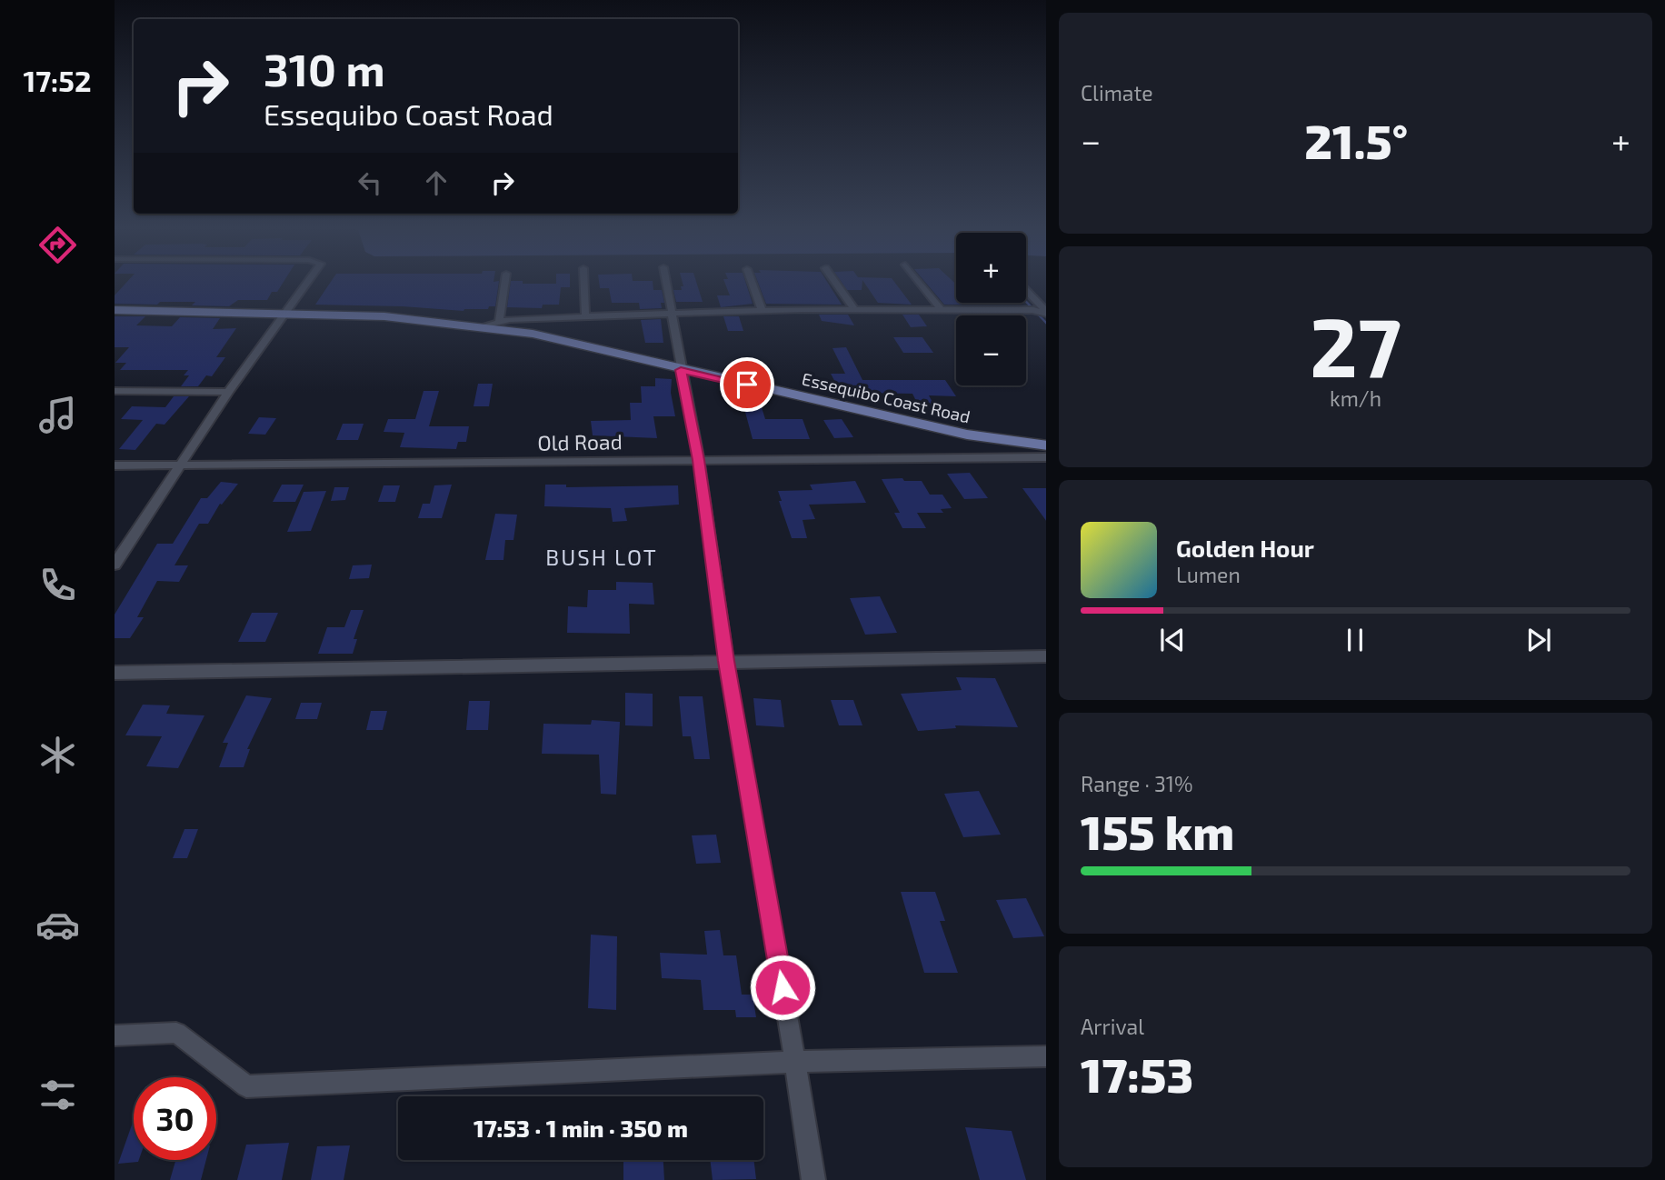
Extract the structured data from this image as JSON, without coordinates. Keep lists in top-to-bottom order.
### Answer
{
  "streets": {
    "main road": ["Essequibo Coast Road"],
    "street": ["Old Road"]
  },
  "districts": ["BUSH LOT"],
  "page": {
    "tabs": "17:52",
    "tile": [
      "Climate",
      ["27", "km/h"],
      ["Range · 31%", "155 km"],
      ["Arrival", "17:53"]
    ],
    "turn": ["310 m", "Essequibo Coast Road"],
    "heat": ["−", "21.5°", "+"],
    "map_buttons": ["+", "−"],
    "song": ["Golden Hour", "Lumen"],
    "limit": "30",
    "trip": "17:53 · 1 min · 350 m"
  }
}
